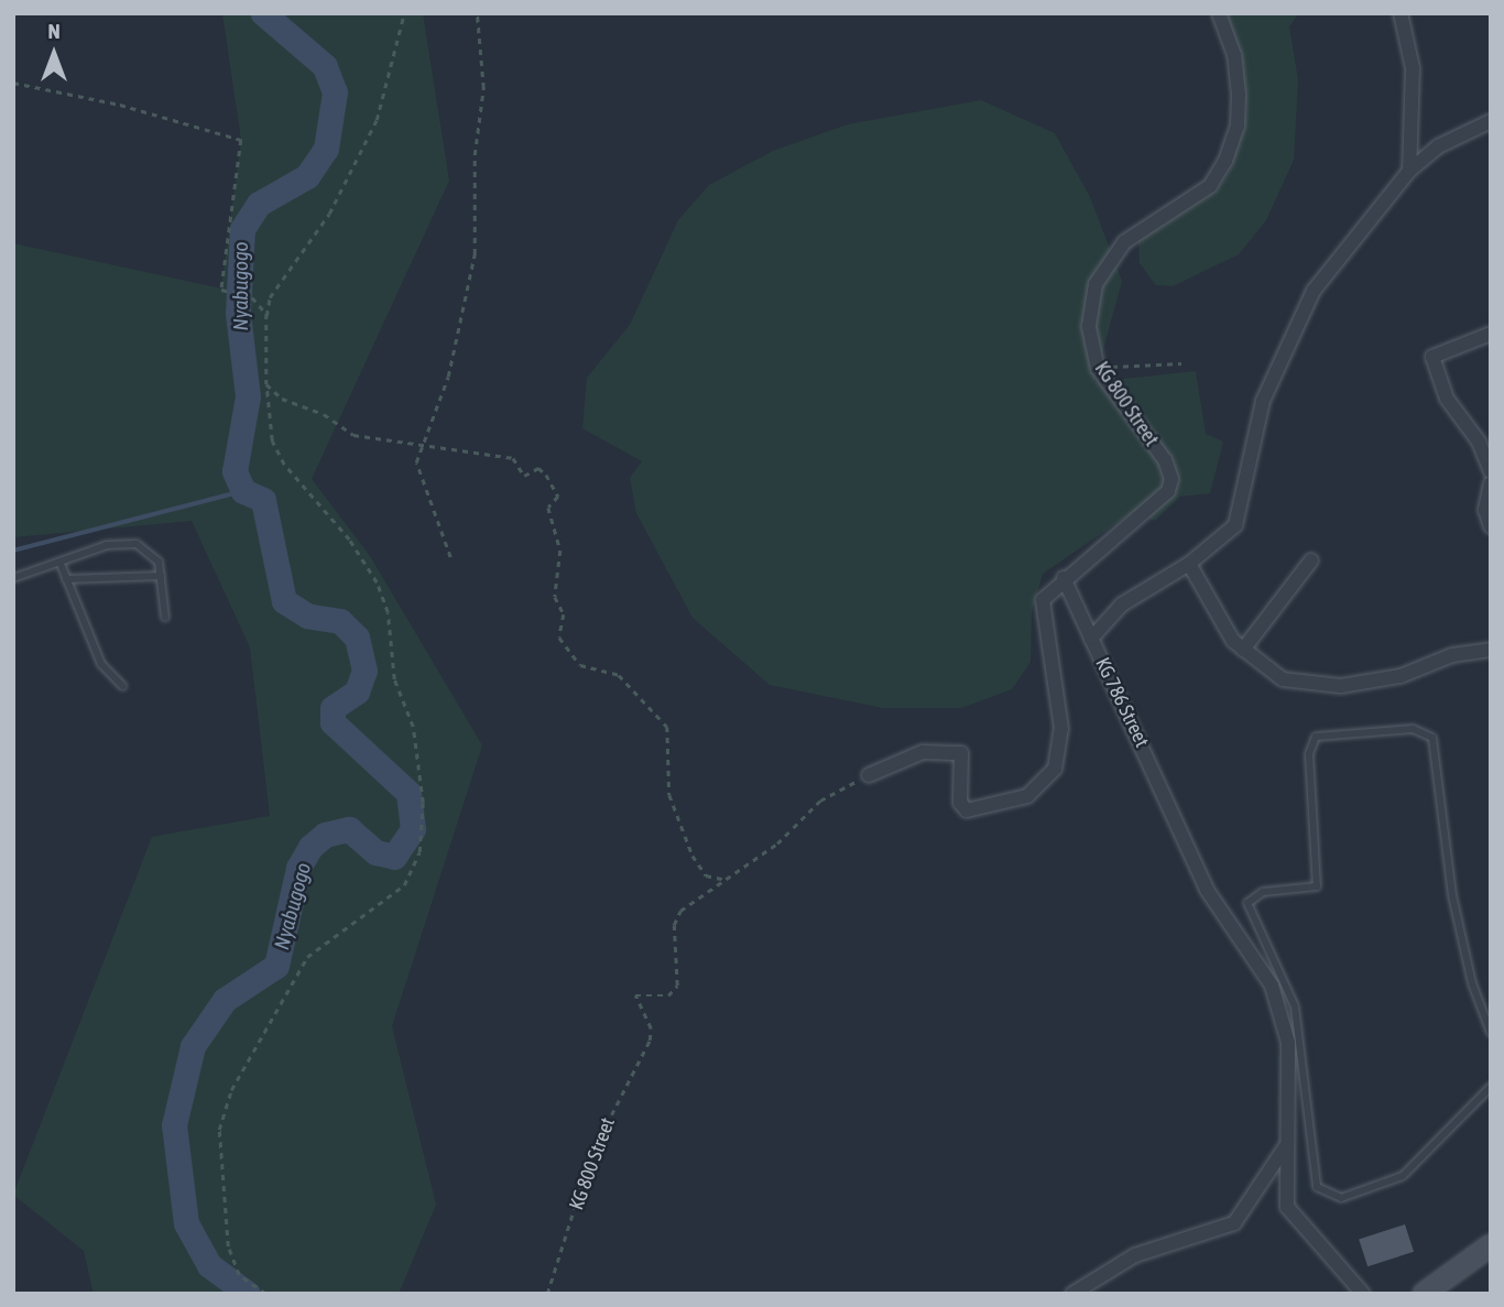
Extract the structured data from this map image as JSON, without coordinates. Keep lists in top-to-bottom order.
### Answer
{
  "streets": {
    "street": ["KG 800 Street", "KG 786 Street"]
  },
  "water": ["Nyabugogo"],
  "north": "top"
}
